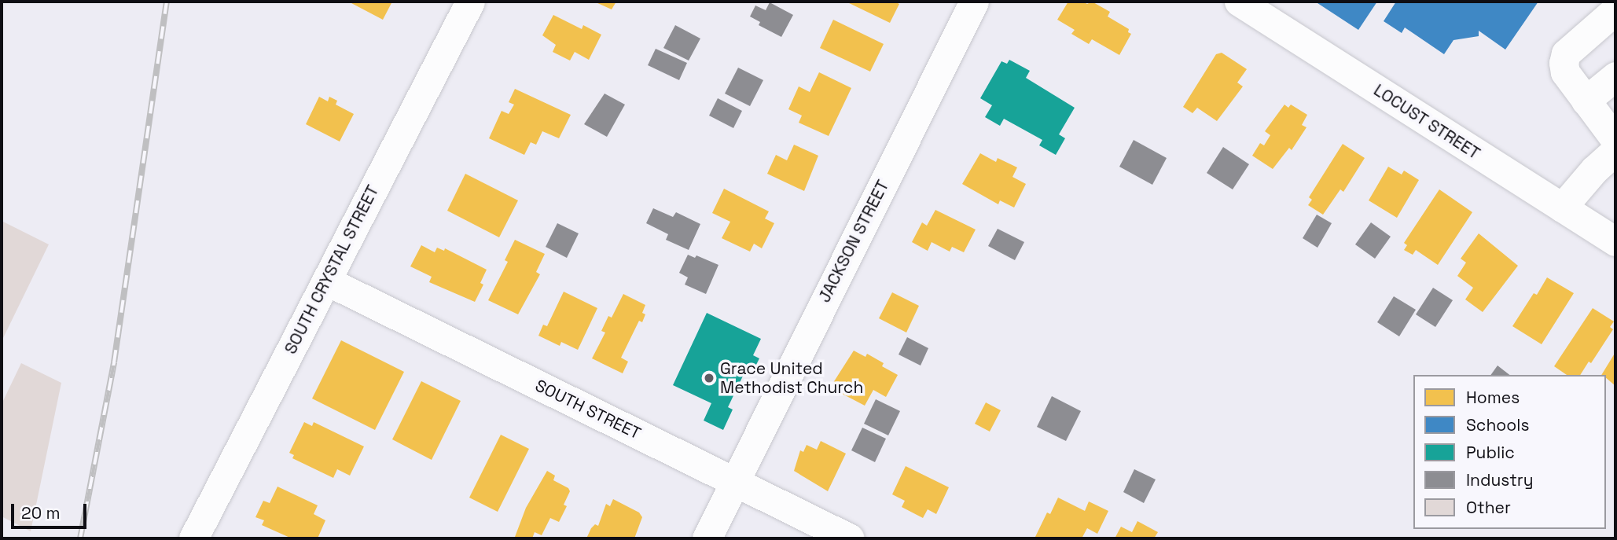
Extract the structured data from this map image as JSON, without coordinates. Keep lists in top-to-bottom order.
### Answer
{
  "streets": {
    "street": [
      "LOCUST STREET",
      "JACKSON STREET",
      "SOUTH CRYSTAL STREET",
      "SOUTH STREET"
    ]
  },
  "crossings": [
    ["JACKSON STREET", "SOUTH STREET"],
    ["SOUTH CRYSTAL STREET", "SOUTH STREET"]
  ],
  "places": ["Grace United Methodist Church"],
  "legend": [
    "Homes",
    "Schools",
    "Public",
    "Industry",
    "Other"
  ],
  "scale_bar": "20 m"
}
